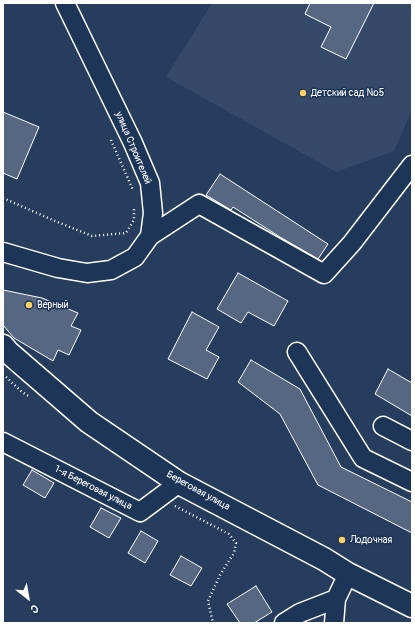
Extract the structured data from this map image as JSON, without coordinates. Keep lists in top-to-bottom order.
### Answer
{
  "streets": {
    "main road": ["Береговая улица"],
    "street": ["улица Строителей", "1-я Береговая улица"]
  },
  "crossings": [
    ["1-я Береговая улица", "Береговая улица"]
  ],
  "places": ["Детский сад №5", "Верный", "Лодочная"],
  "north": "bottom right"
}
